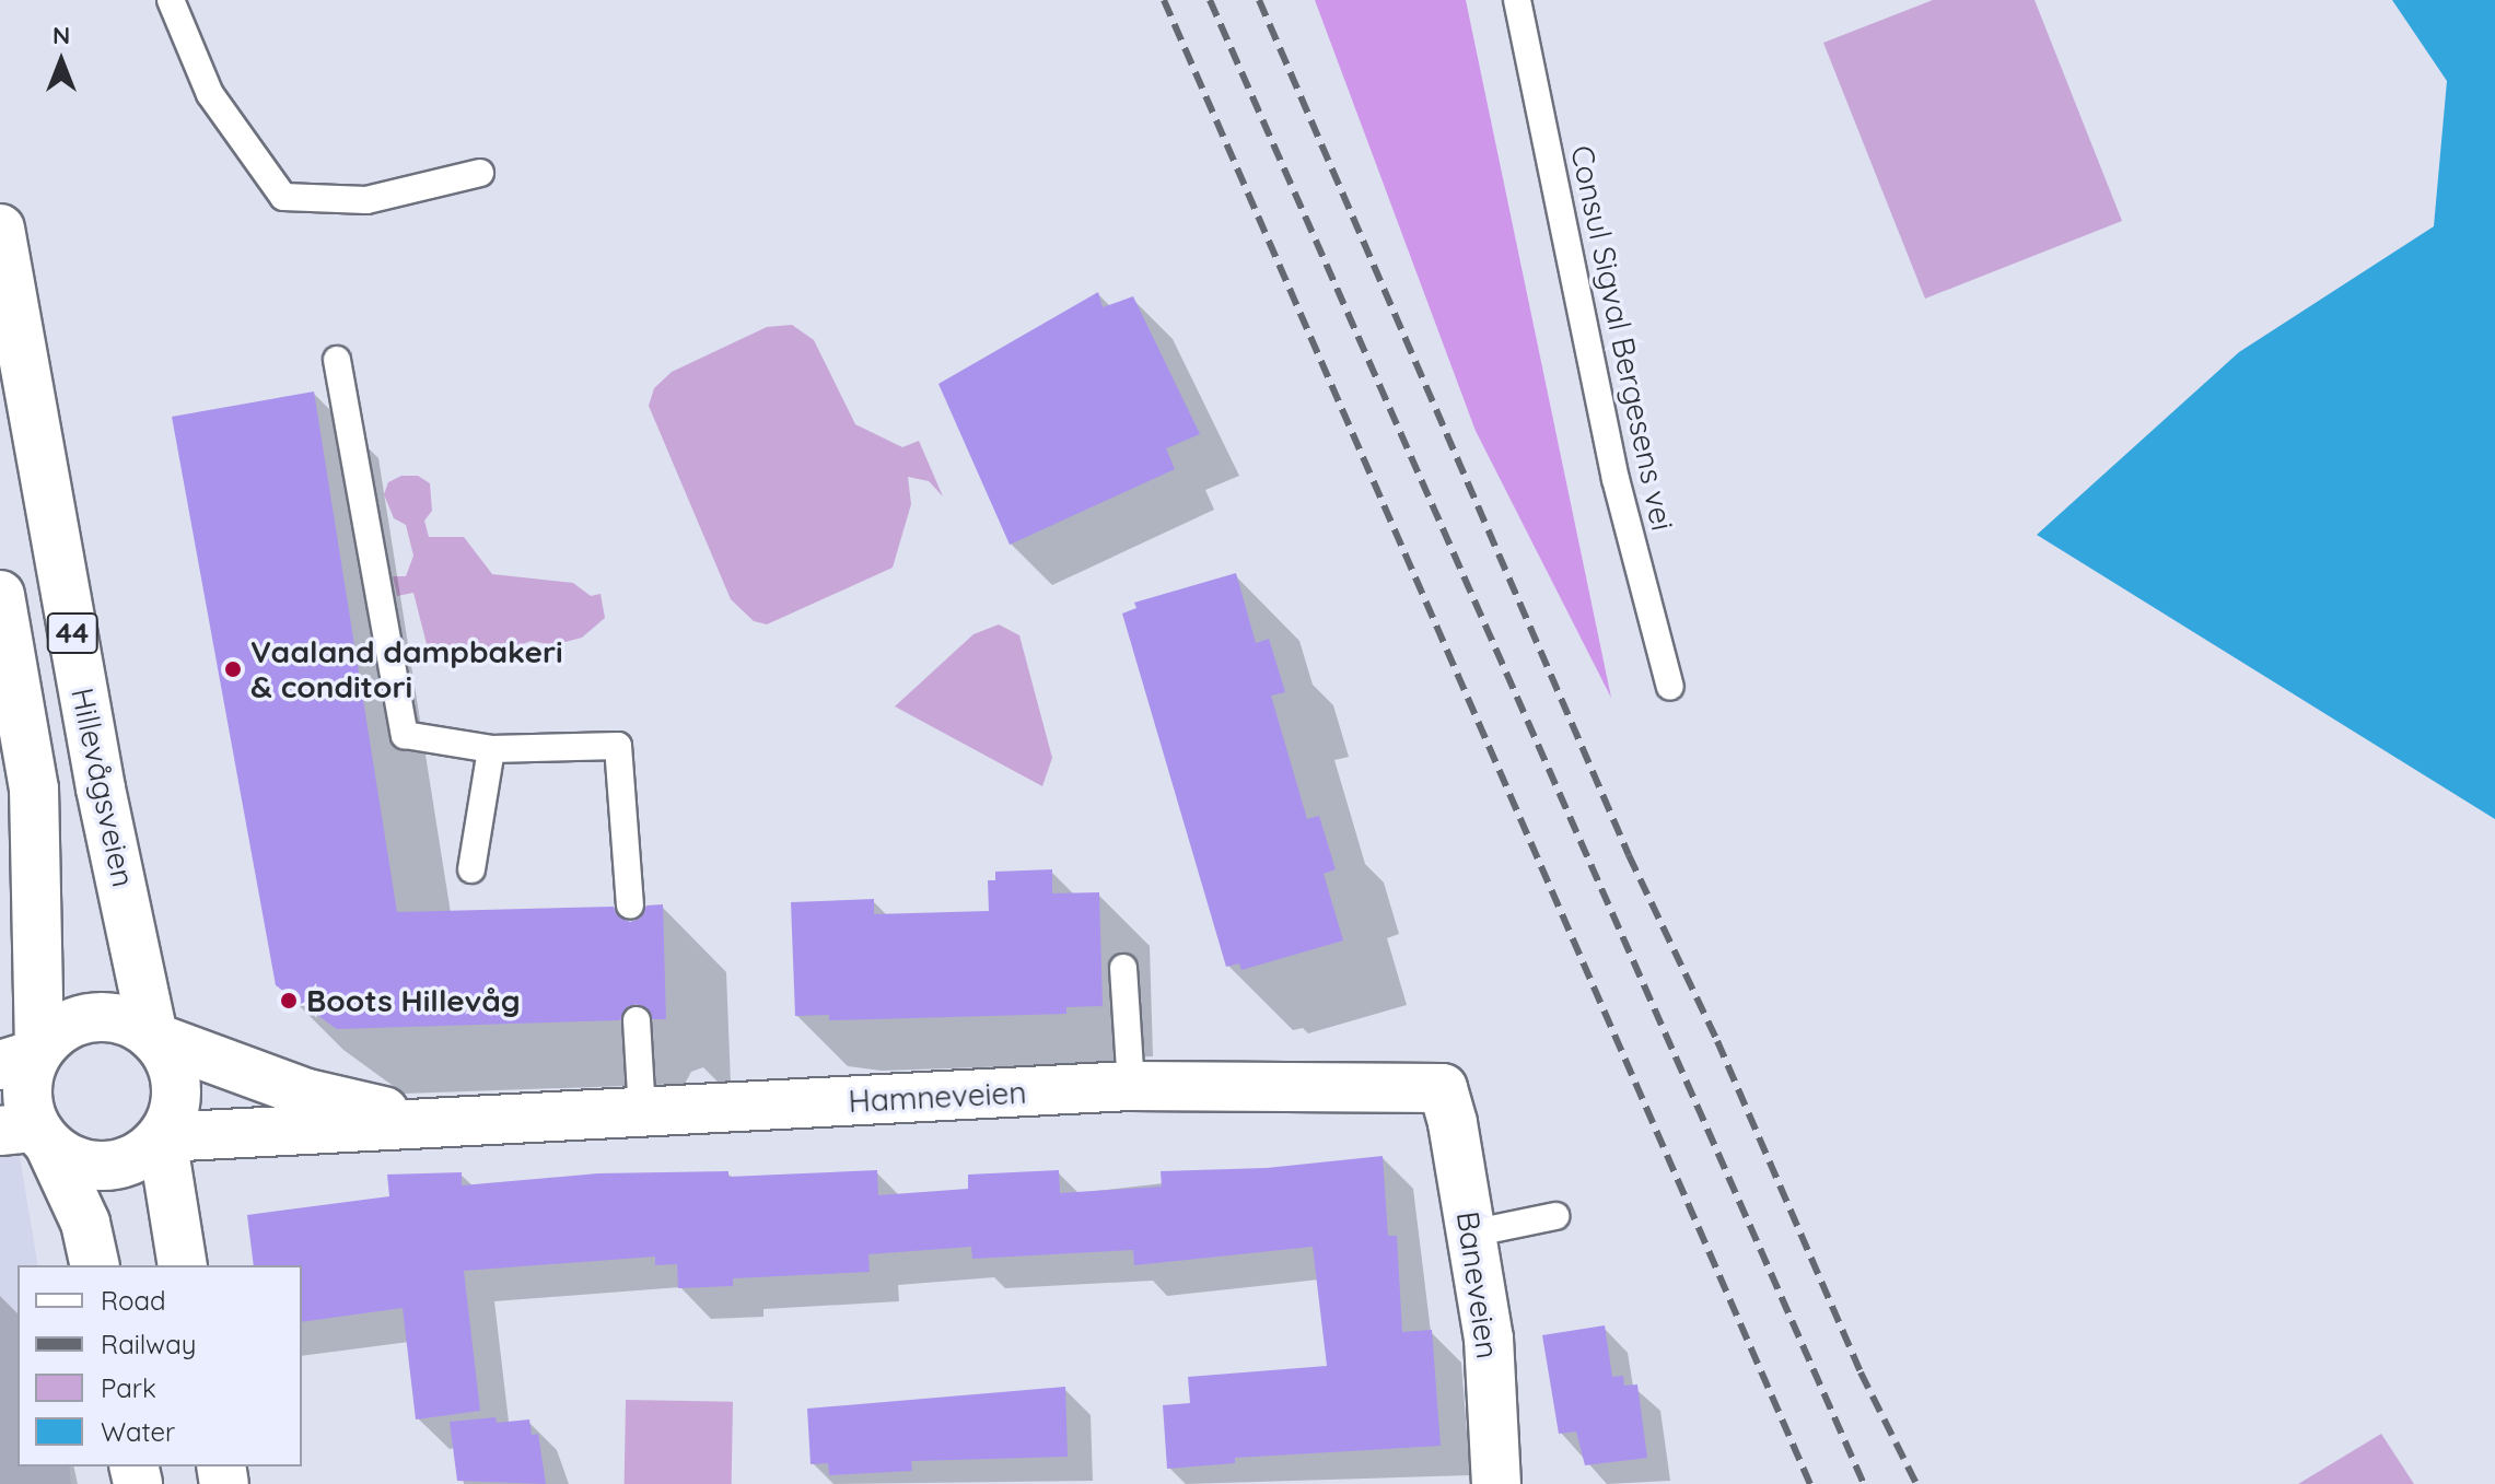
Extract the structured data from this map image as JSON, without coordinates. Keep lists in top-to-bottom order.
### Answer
{
  "streets": {
    "main road": [
      "44",
      "Hillevågsveien",
      "Hamneveien",
      "Baneveien"
    ],
    "lane": ["Consul Sigval Bergesens vei"]
  },
  "crossings": [
    ["44", "Hillevågsveien"],
    ["44", "Hamneveien"],
    ["Hillevågsveien", "Hamneveien"],
    ["Hamneveien", "Baneveien"]
  ],
  "places": ["Vaaland dampbakeri & conditori", "Boots Hillevåg"],
  "legend": [
    "Road",
    "Railway",
    "Park",
    "Water"
  ],
  "north": "top"
}
